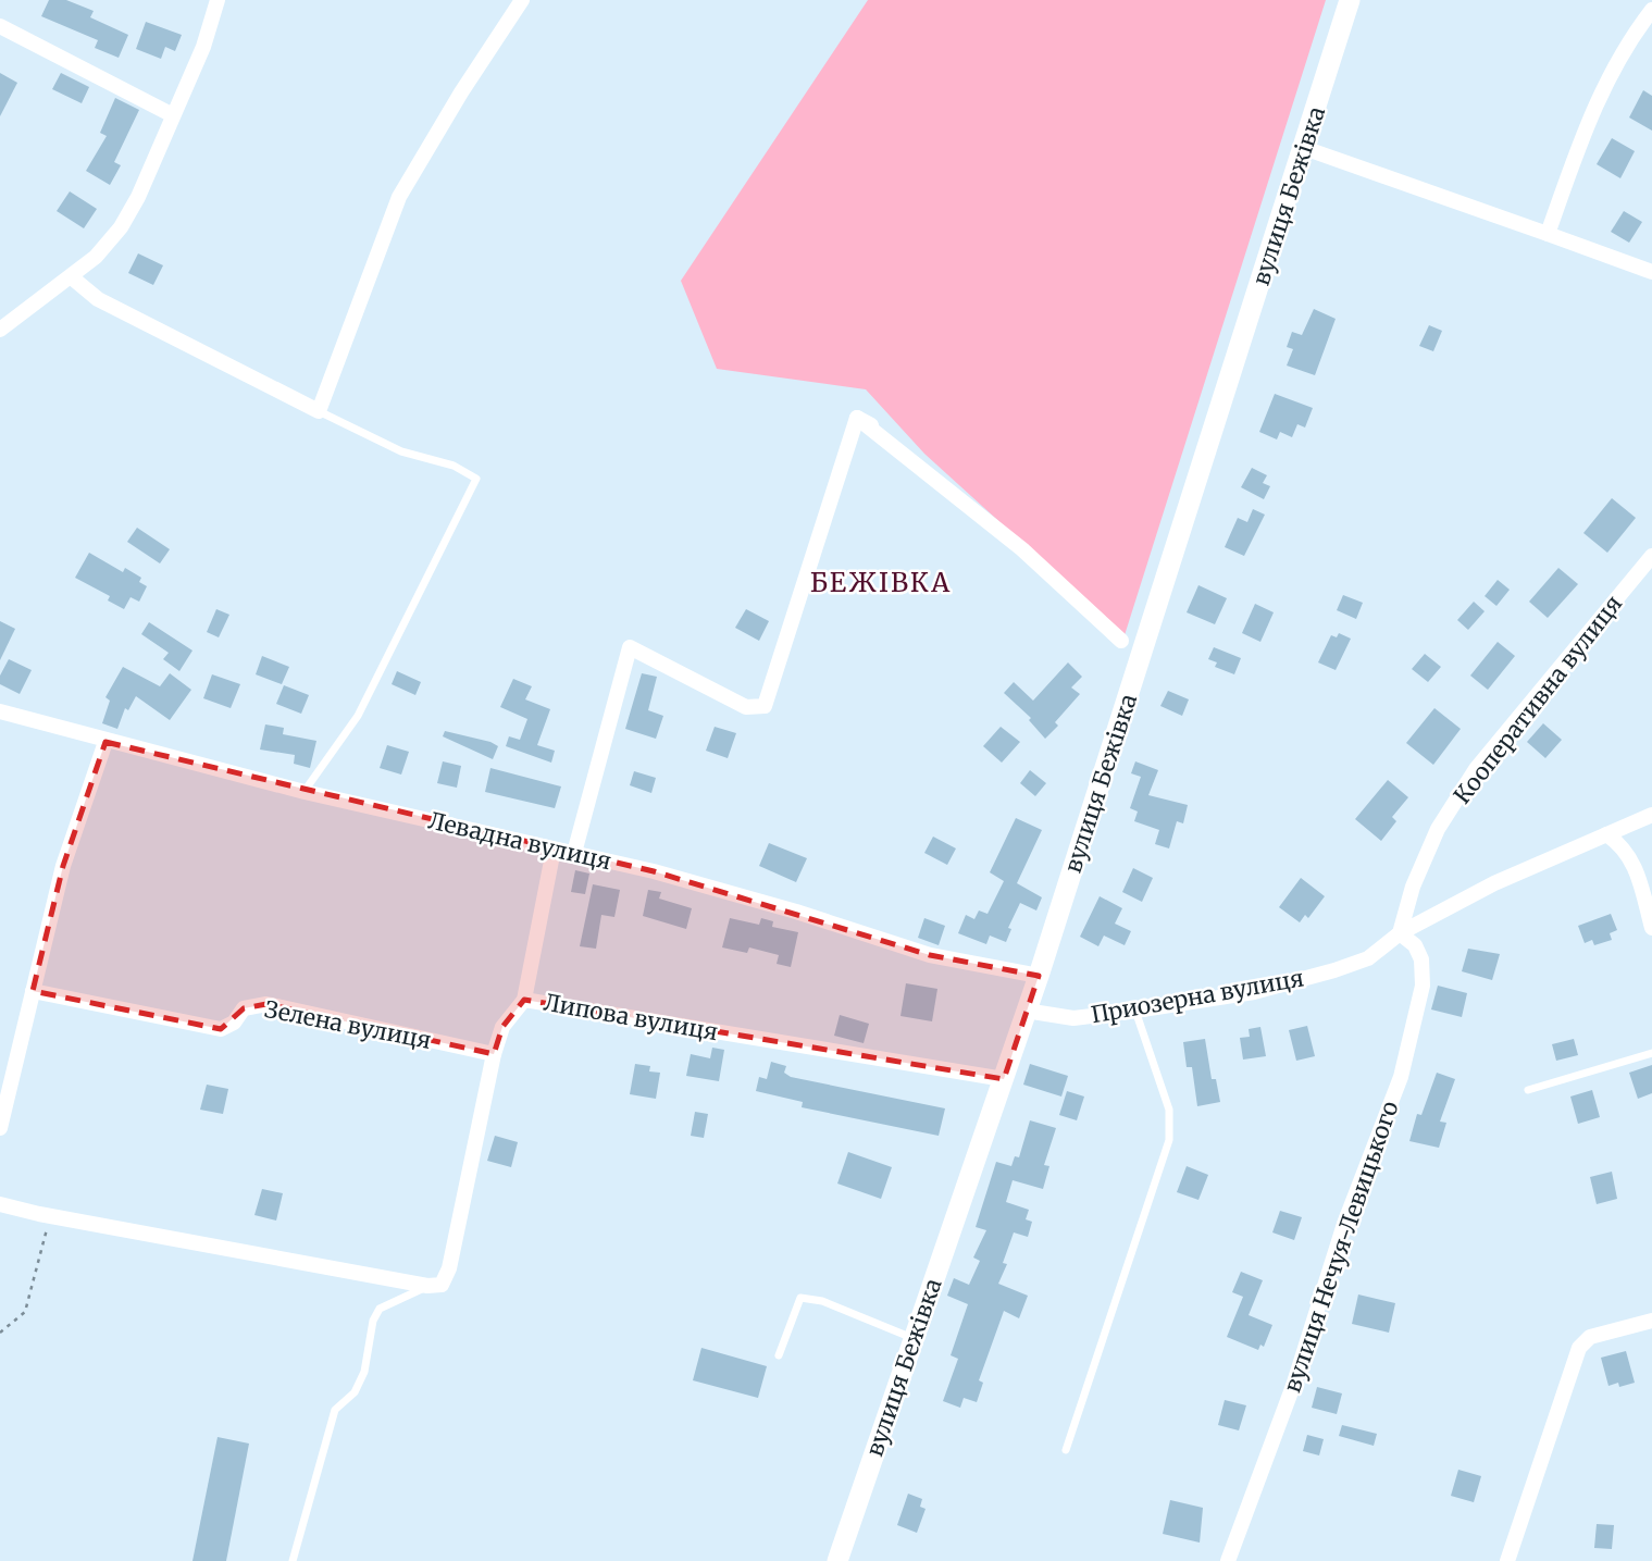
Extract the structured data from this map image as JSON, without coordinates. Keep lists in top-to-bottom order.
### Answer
{
  "streets": {
    "main road": ["вулиця Бежівка"],
    "street": [
      "Кооперативна вулиця",
      "Левадна вулиця",
      "Приозерна вулиця",
      "Липова вулиця",
      "Зелена вулиця",
      "вулиця Нечуя-Левицького"
    ]
  },
  "crossings": [
    ["вулиця Бежівка", "Левадна вулиця"],
    ["вулиця Бежівка", "Приозерна вулиця"],
    ["вулиця Бежівка", "Липова вулиця"],
    ["Кооперативна вулиця", "Приозерна вулиця"],
    ["Кооперативна вулиця", "вулиця Нечуя-Левицького"],
    ["Приозерна вулиця", "вулиця Нечуя-Левицького"],
    ["Липова вулиця", "Зелена вулиця"]
  ],
  "districts": ["БЕЖІВКА"]
}
